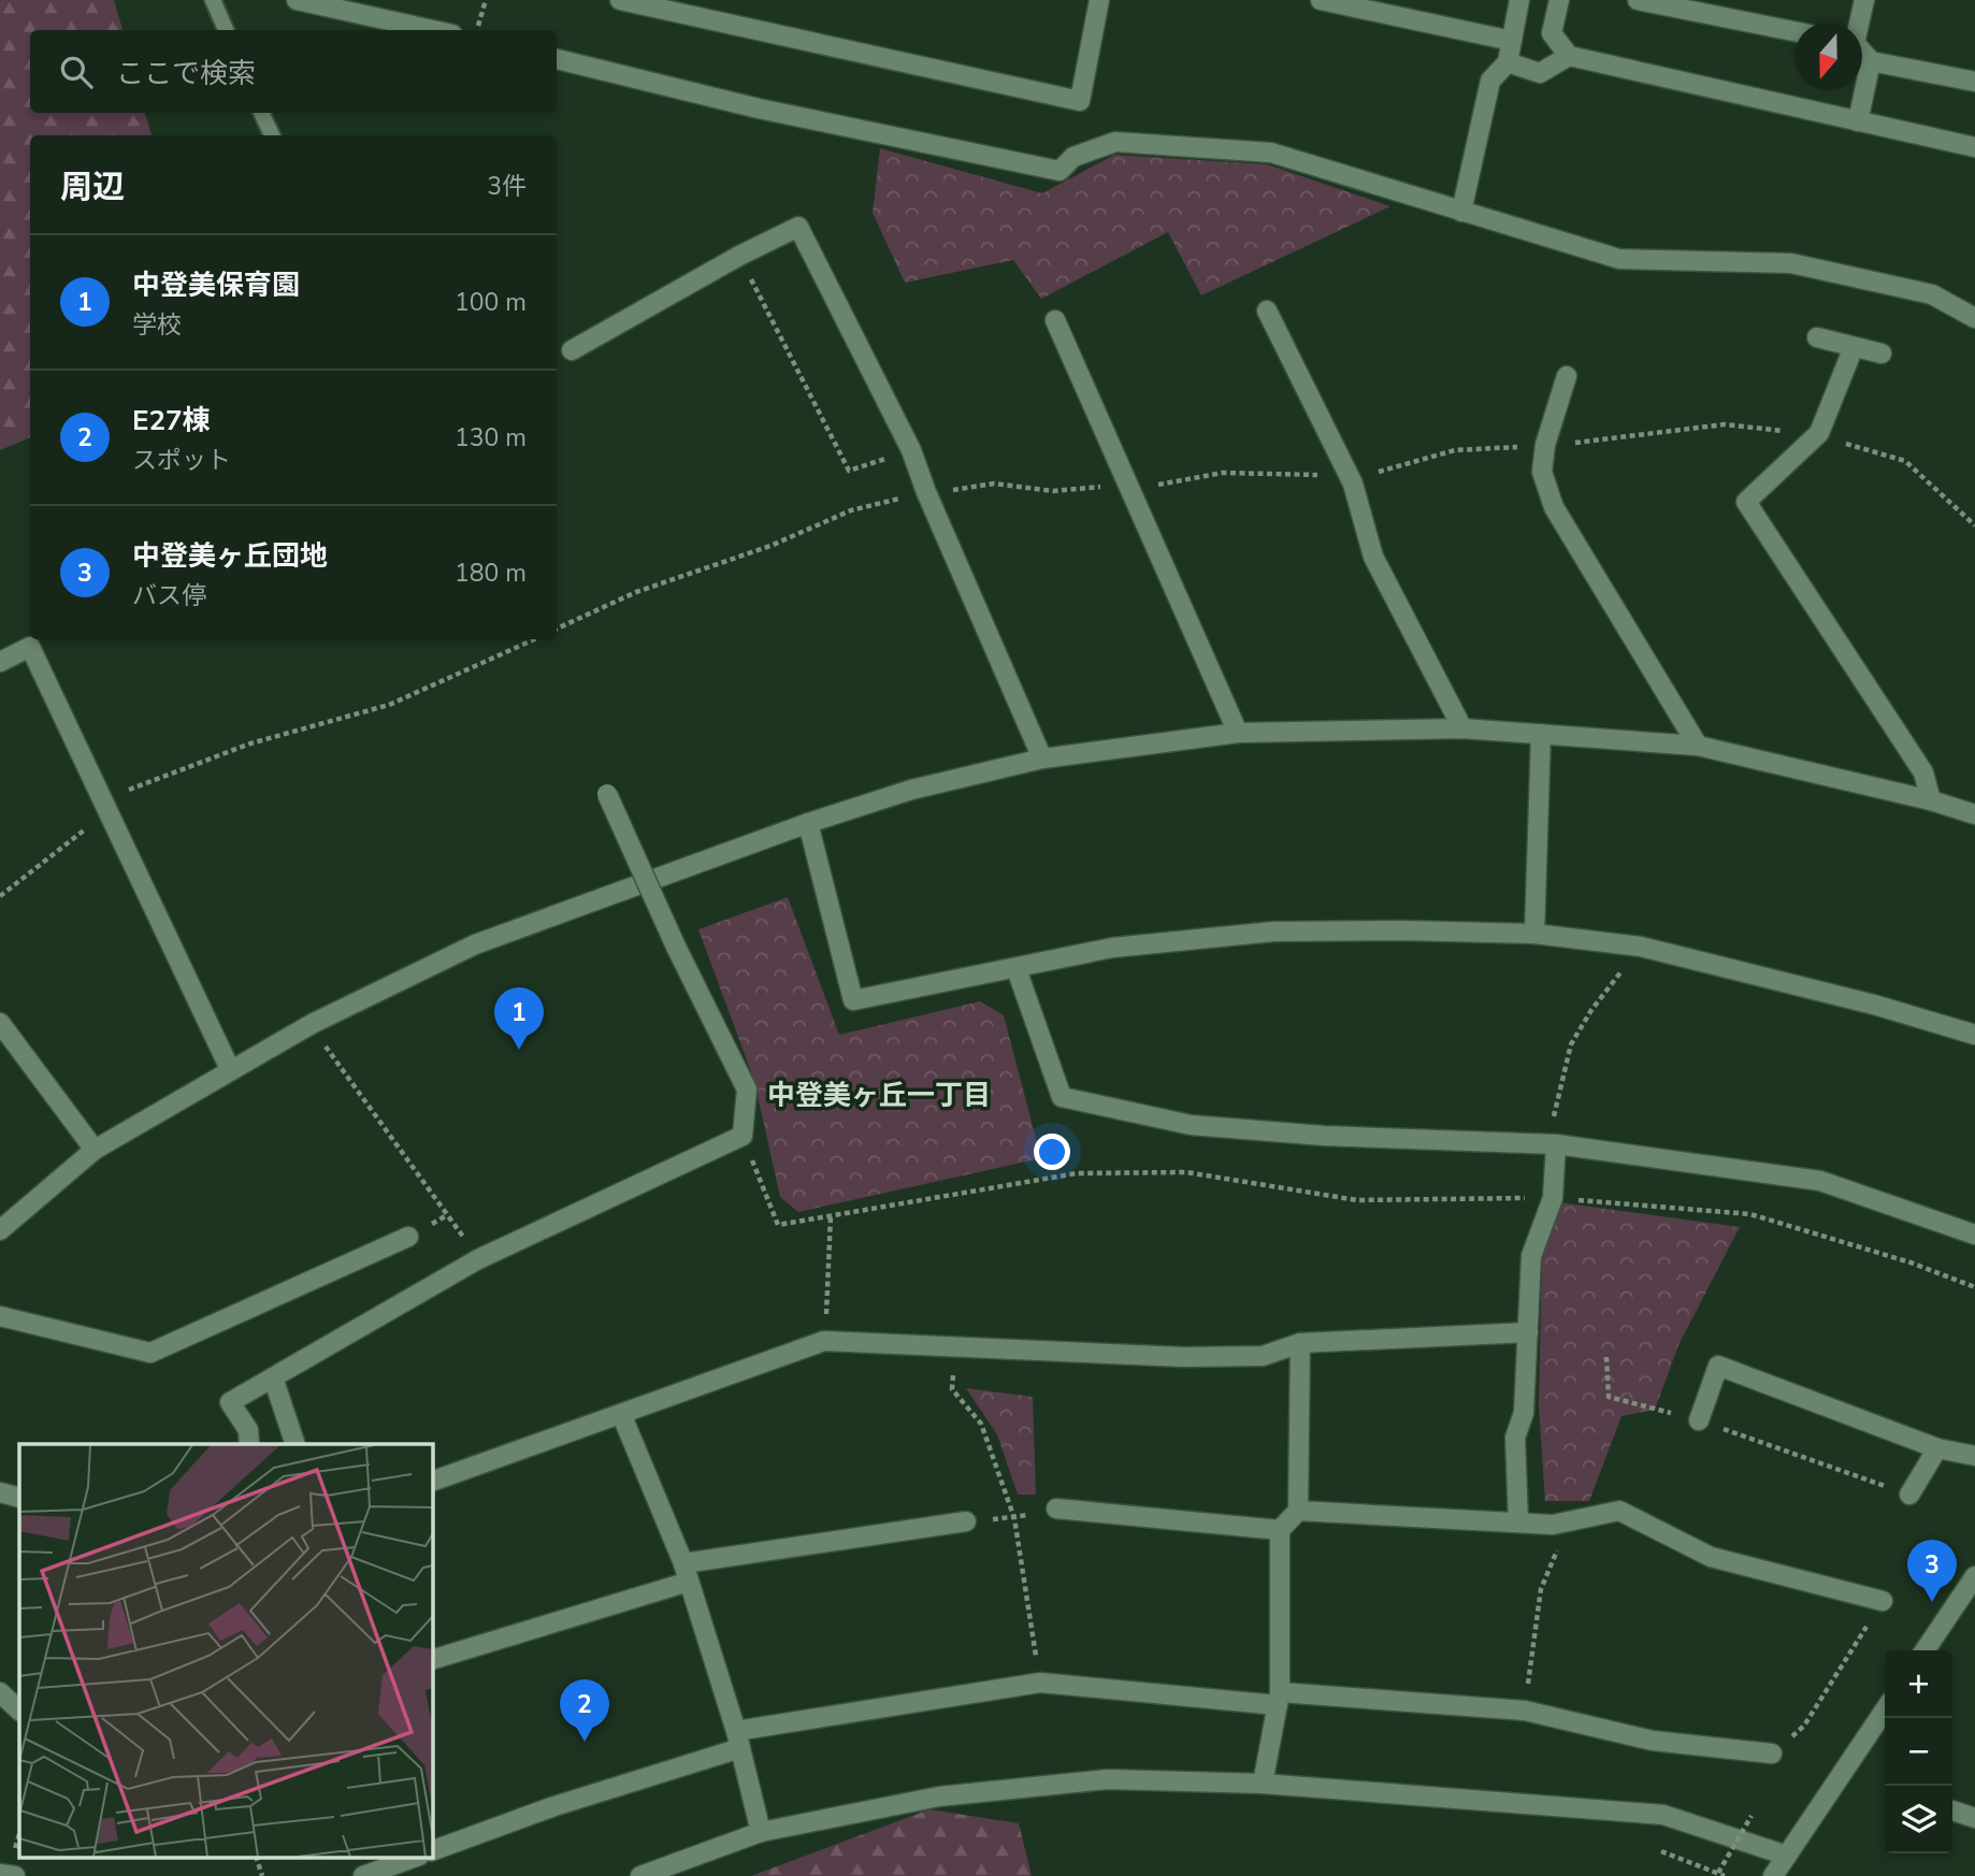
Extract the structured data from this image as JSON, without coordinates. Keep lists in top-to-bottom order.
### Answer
{
  "districts": ["中登美ヶ丘一丁目"],
  "north": "bottom",
  "page": {
    "search": "ここで検索",
    "heading": ["周辺", "3件"],
    "list": [
      {
        "mark": "1",
        "name": "中登美保育園",
        "note": "学校",
        "value": "100 m"
      },
      {
        "mark": "2",
        "name": "E27棟",
        "note": "スポット",
        "value": "130 m"
      },
      {
        "mark": "3",
        "name": "中登美ヶ丘団地",
        "note": "バス停",
        "value": "180 m"
      }
    ],
    "pins": ["1", "3", "2"],
    "map_buttons": ["+", "−"]
  }
}
